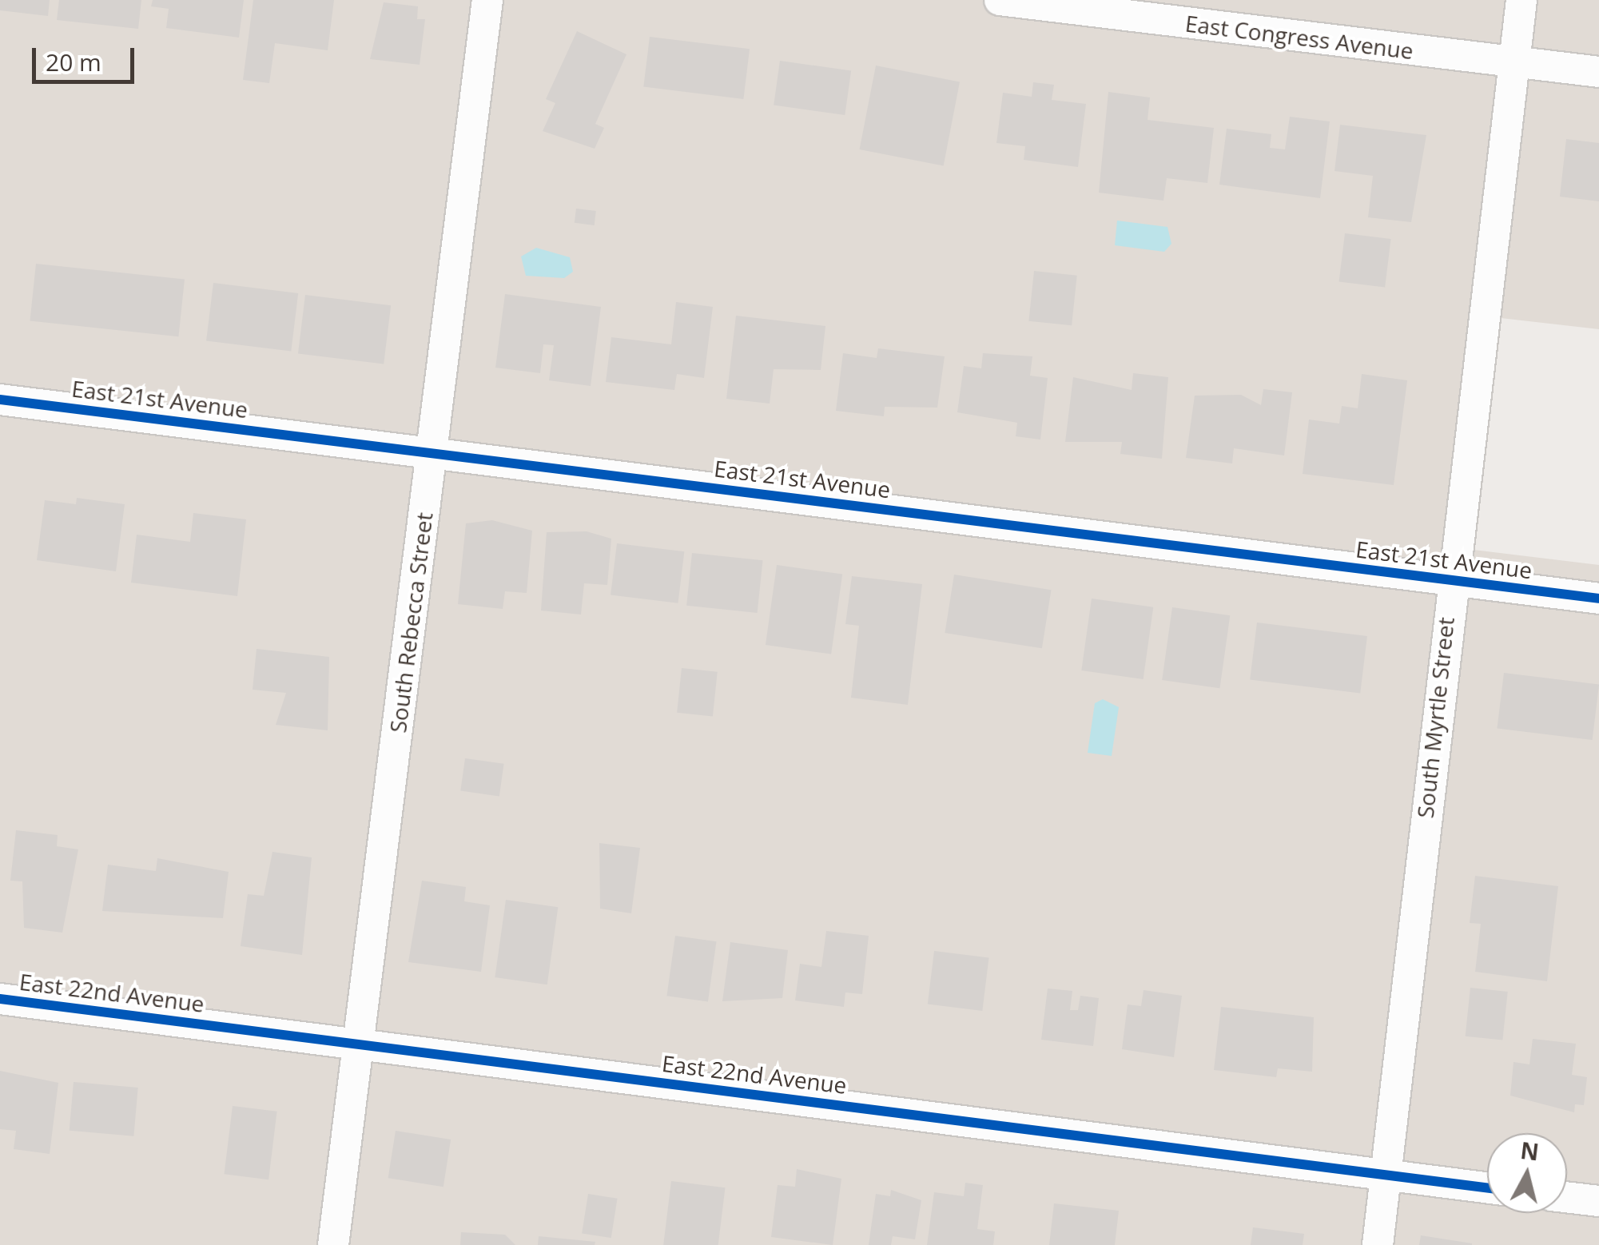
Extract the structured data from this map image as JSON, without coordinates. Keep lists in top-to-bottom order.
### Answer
{
  "streets": {
    "street": [
      "East Congress Avenue",
      "East 21st Avenue",
      "South Rebecca Street",
      "South Myrtle Street",
      "East 22nd Avenue"
    ]
  },
  "crossings": [
    ["East Congress Avenue", "South Myrtle Street"],
    ["East 21st Avenue", "South Rebecca Street"],
    ["East 21st Avenue", "South Myrtle Street"],
    ["South Rebecca Street", "East 22nd Avenue"],
    ["South Myrtle Street", "East 22nd Avenue"]
  ],
  "scale_bar": "20 m",
  "north": "top"
}
